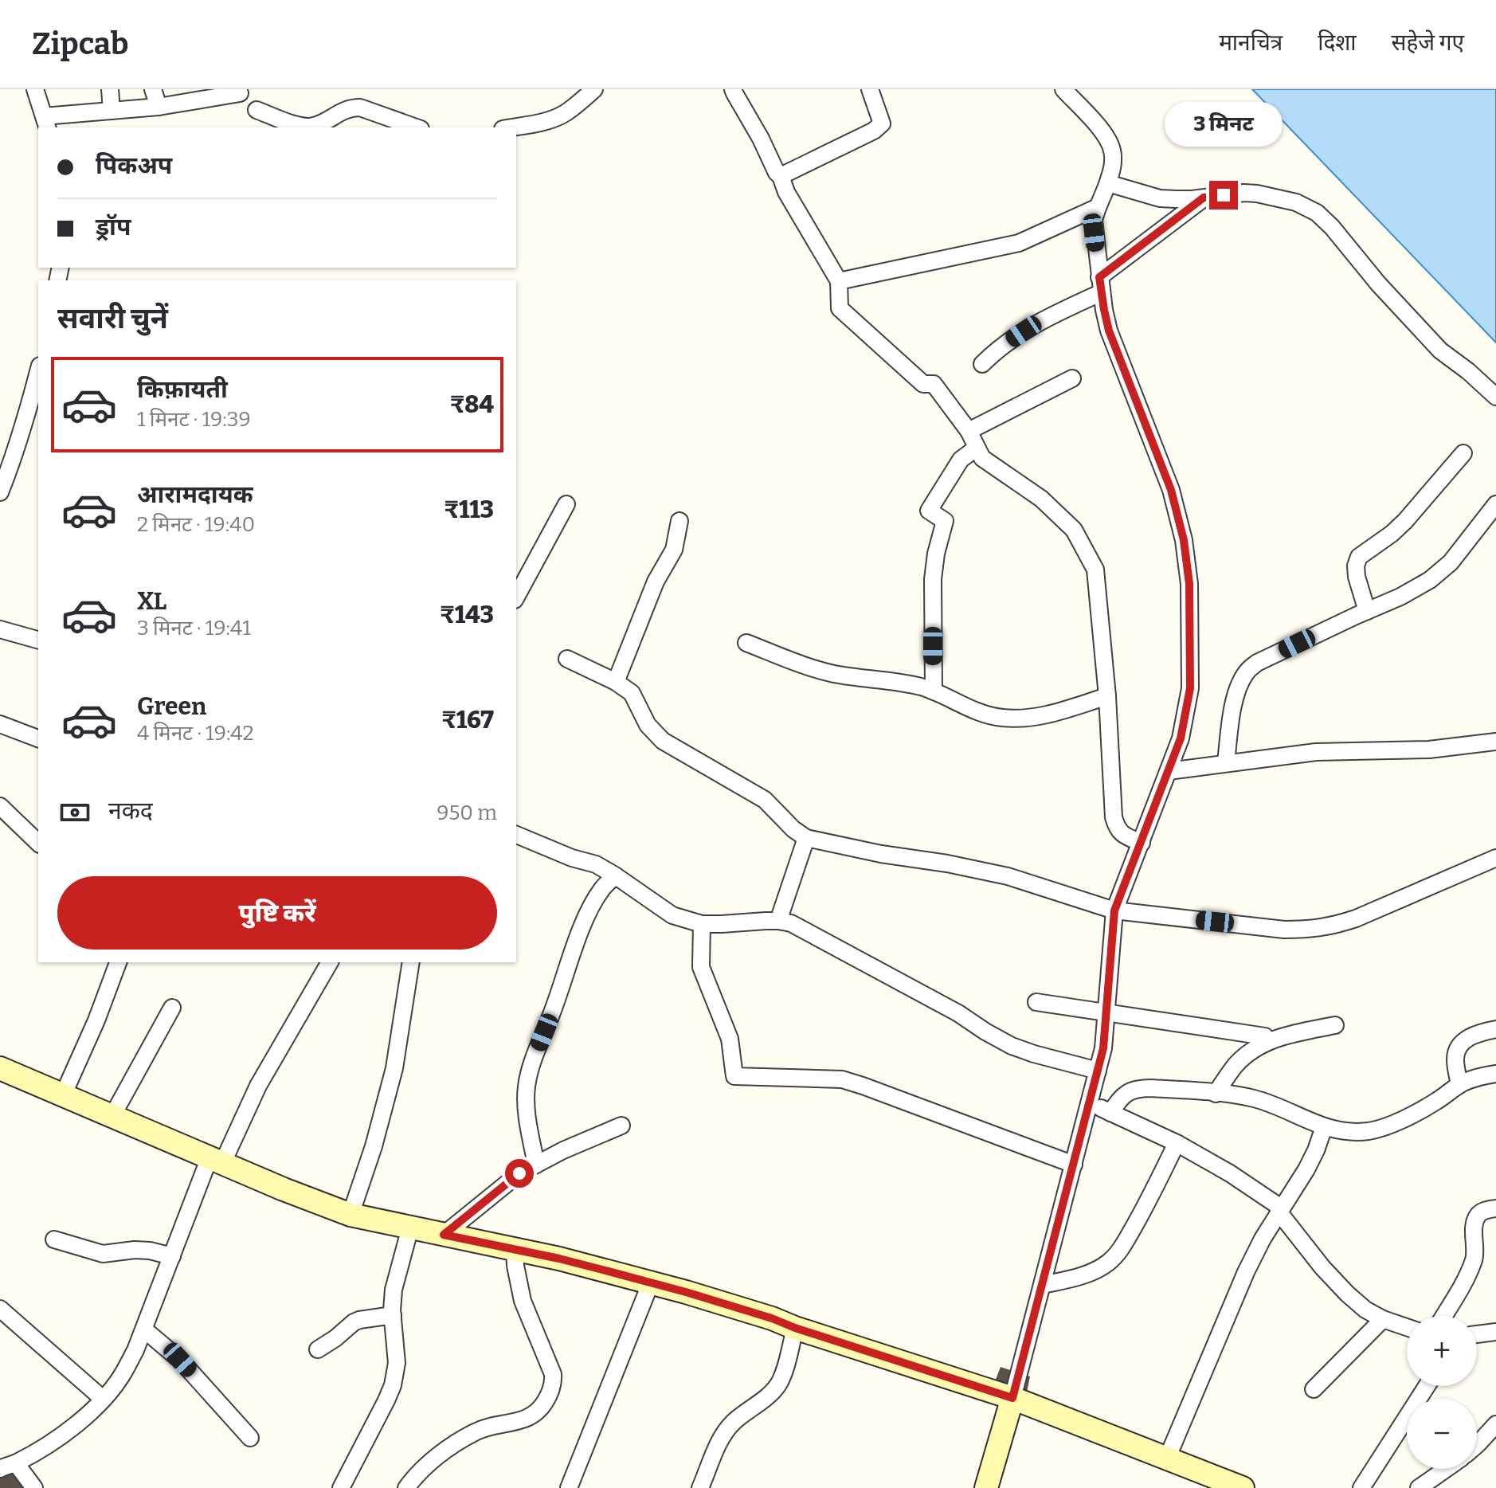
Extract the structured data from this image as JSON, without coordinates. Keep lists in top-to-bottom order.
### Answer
{
  "page": {
    "header": "Zipcab",
    "nav": ["मानचित्र", "दिशा", "सहेजे गए"],
    "bubble": "3 मिनट",
    "banner": ["पिकअप", "ड्रॉप"],
    "heading": "सवारी चुनें",
    "list": [
      {
        "name": "किफ़ायती",
        "note": "1 मिनट · 19:39",
        "value": "₹84"
      },
      {
        "name": "आरामदायक",
        "note": "2 मिनट · 19:40",
        "value": "₹113"
      },
      {
        "name": "XL",
        "note": "3 मिनट · 19:41",
        "value": "₹143"
      },
      {
        "name": "Green",
        "note": "4 मिनट · 19:42",
        "value": "₹167"
      }
    ],
    "pay": ["नकद", "950 m"],
    "buttons": "पुष्टि करें",
    "map_buttons": ["+", "−"]
  }
}
